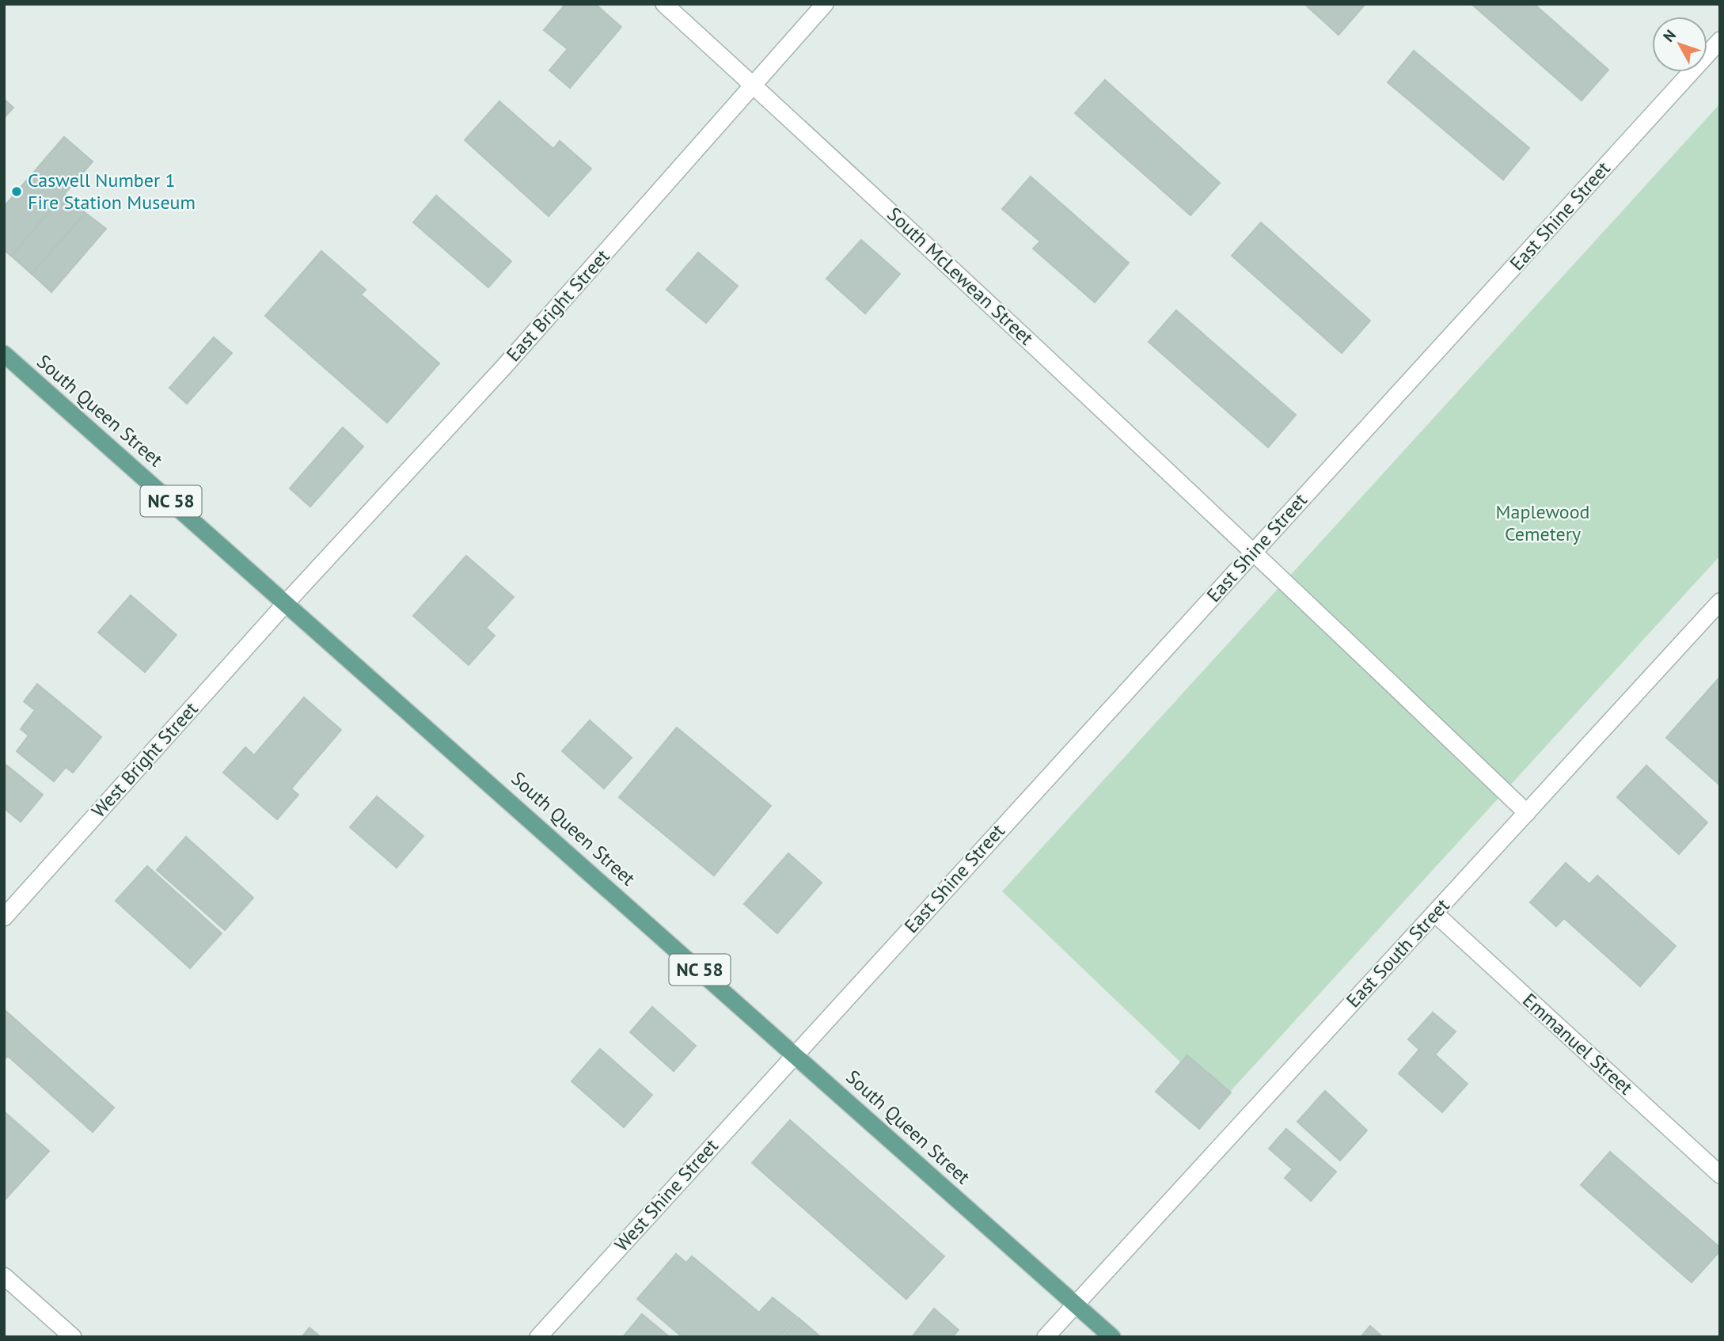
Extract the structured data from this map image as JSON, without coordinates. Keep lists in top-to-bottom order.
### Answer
{
  "streets": {
    "main road": ["South Queen Street", "NC 58"],
    "street": [
      "East Shine Street",
      "South McLewean Street",
      "East Bright Street",
      "West Bright Street",
      "East South Street",
      "Emmanuel Street",
      "West Shine Street"
    ]
  },
  "crossings": [
    ["East Shine Street", "South McLewean Street"],
    ["East Shine Street", "South Queen Street"],
    ["East Shine Street", "West Shine Street"],
    ["South McLewean Street", "East Bright Street"],
    ["South McLewean Street", "East South Street"],
    ["East Bright Street", "South Queen Street"],
    ["East Bright Street", "West Bright Street"],
    ["South Queen Street", "West Bright Street"],
    ["South Queen Street", "East South Street"],
    ["South Queen Street", "West Shine Street"],
    ["East South Street", "Emmanuel Street"]
  ],
  "parks": ["Maplewood Cemetery"],
  "places": ["Caswell Number 1 Fire Station Museum"],
  "north": "top left"
}
